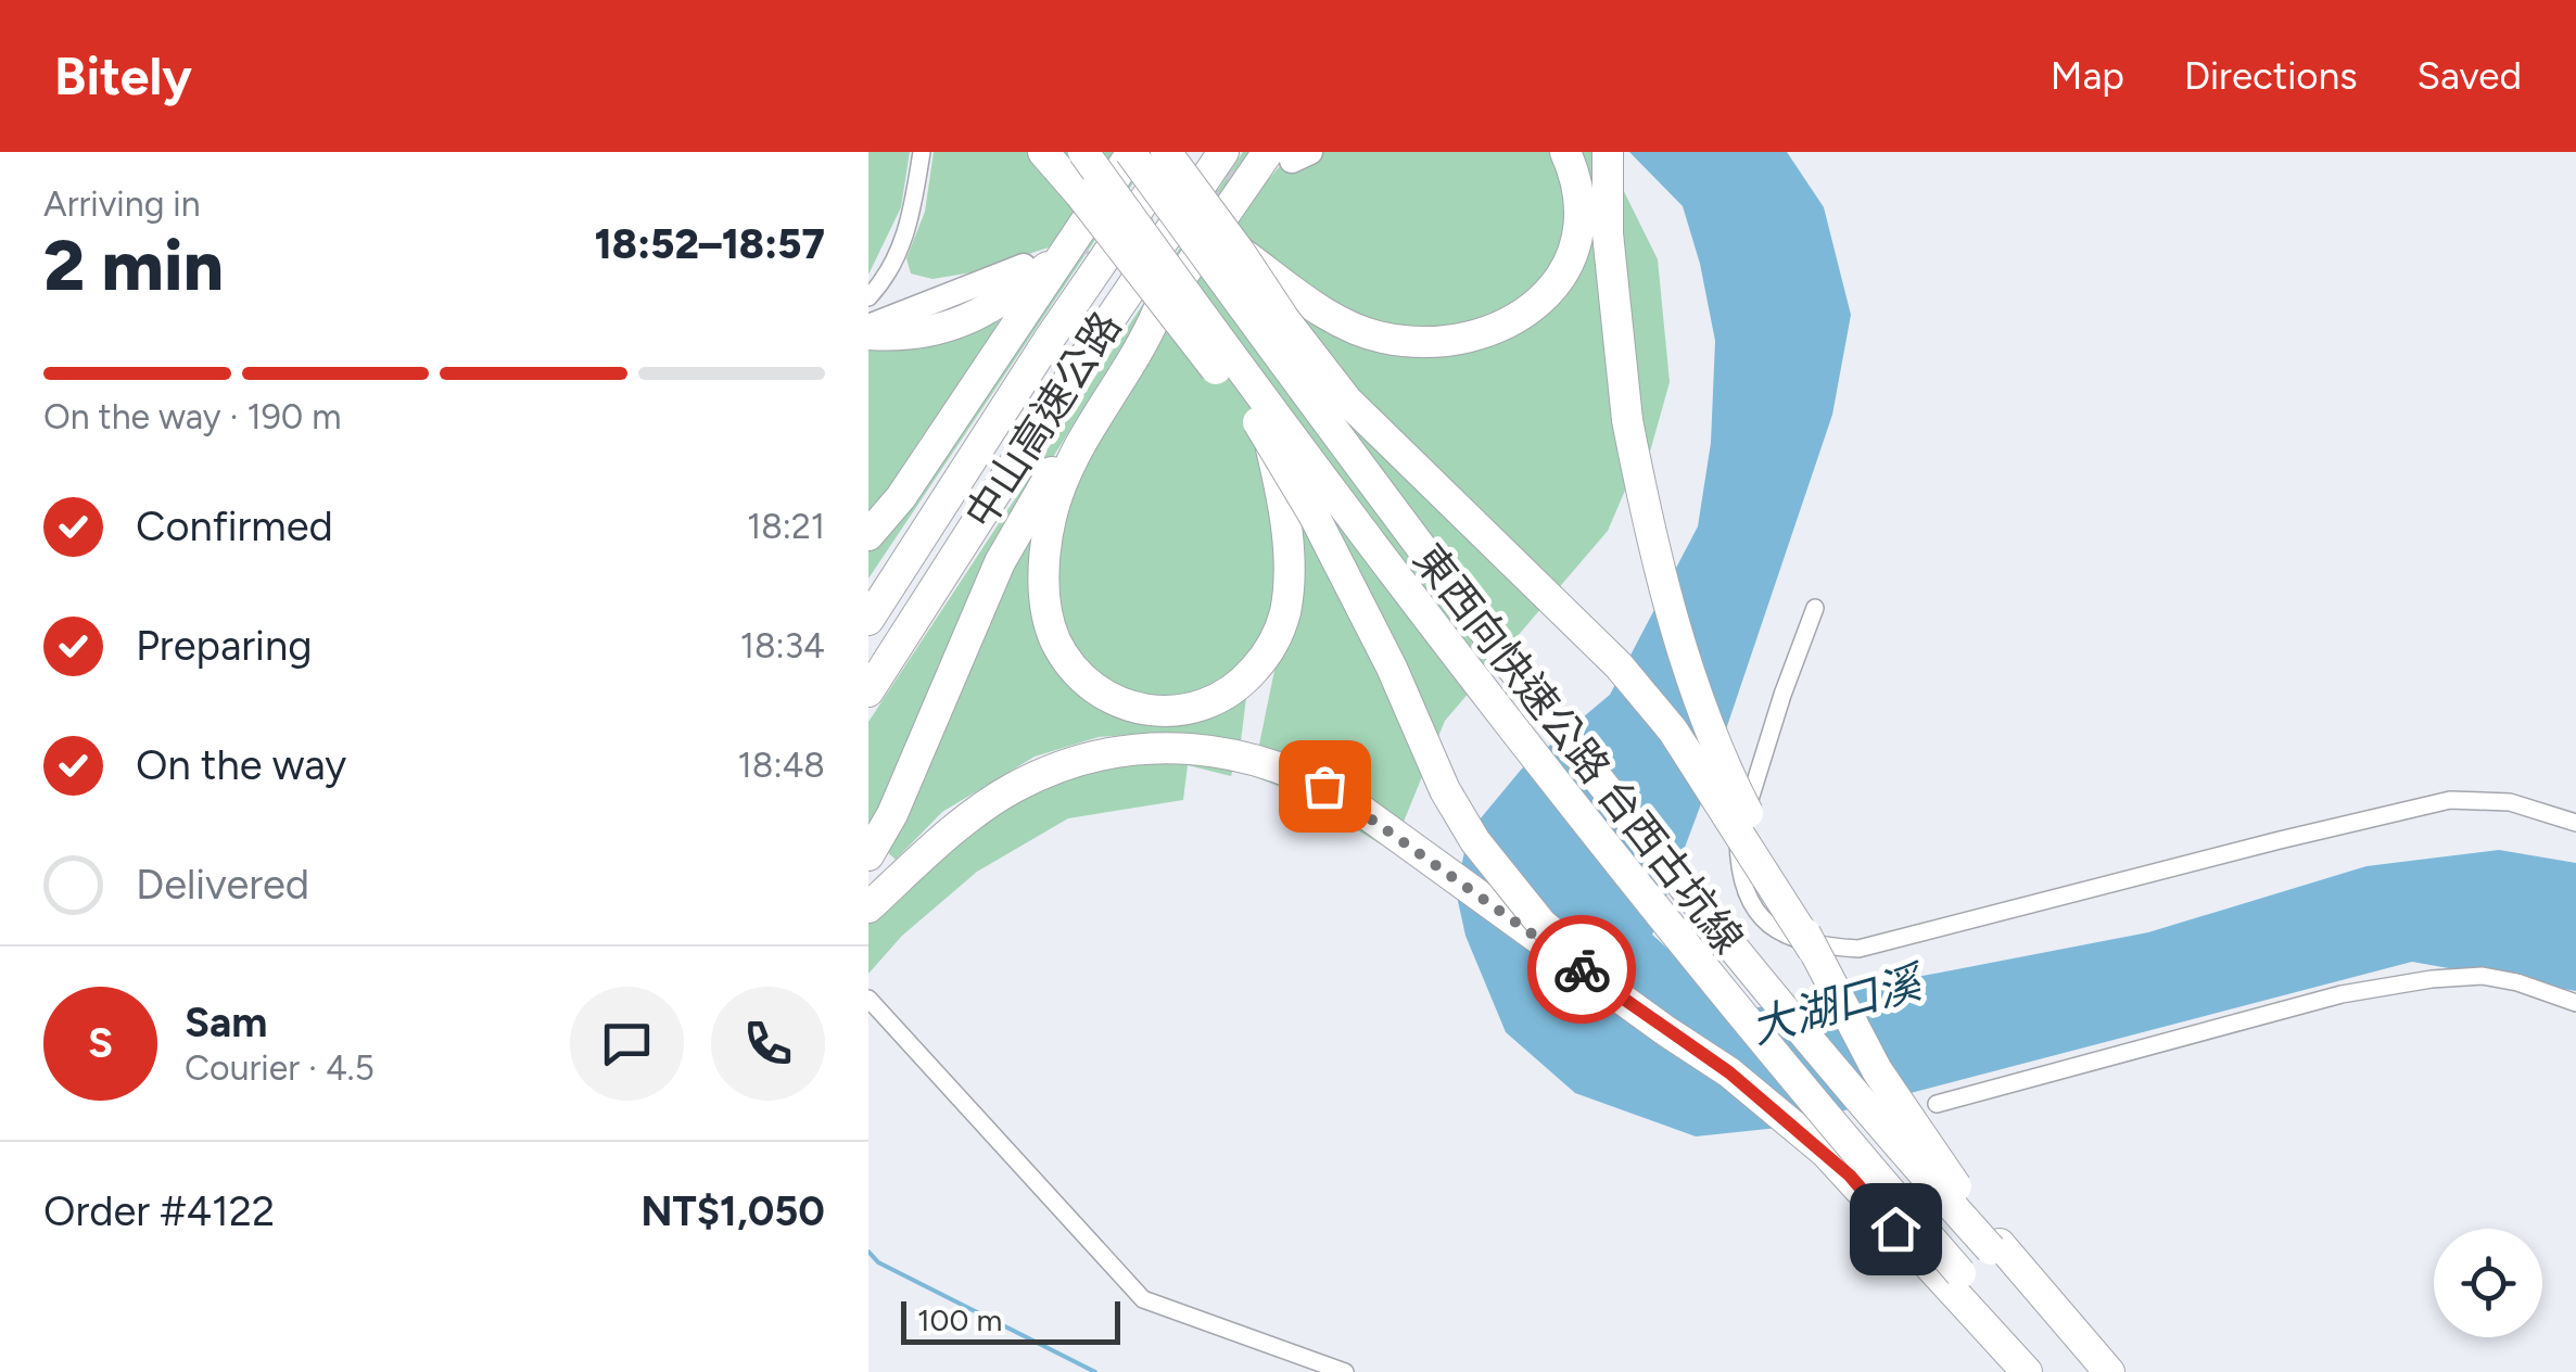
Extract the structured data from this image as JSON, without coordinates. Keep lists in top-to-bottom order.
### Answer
{
  "streets": {
    "highway": ["中山高速公路", "東西向快速公路 台西古坑線"]
  },
  "water": ["大湖口溪"],
  "scale_bar": "100 m",
  "page": {
    "header": "Bitely",
    "nav": ["Map", "Directions", "Saved"],
    "heading": ["2 min", "Arriving in", "18:52–18:57"],
    "panel": [
      "Sam",
      "Courier · 4.5",
      "Order #4122",
      "NT$1,050"
    ],
    "bar": "On the way · 190 m",
    "list": [
      ["Confirmed", "18:21"],
      ["Preparing", "18:34"],
      ["On the way", "18:48"],
      "Delivered"
    ],
    "round": "S",
    "scale": "100 m"
  }
}
